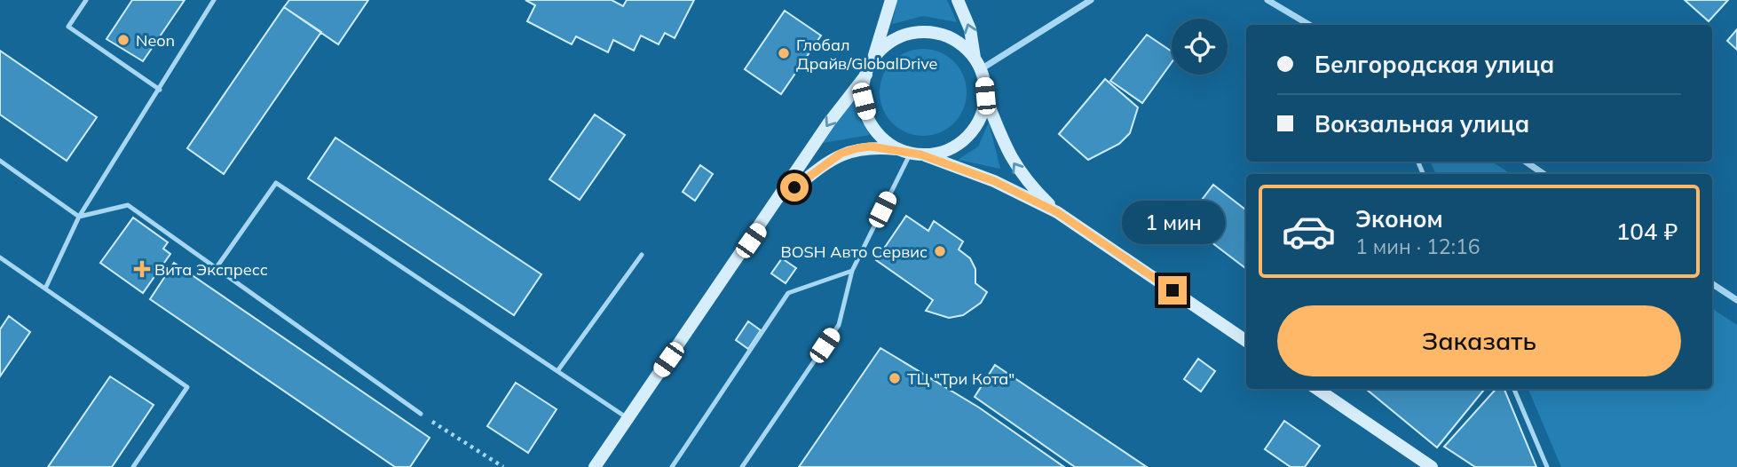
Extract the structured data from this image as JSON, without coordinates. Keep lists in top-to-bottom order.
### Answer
{
  "places": {
    "other": [
      "Neon",
      "Глобал Драйв/GlobalDrive",
      "BOSH Авто Сервис",
      "ТЦ \"Три Кота\""
    ],
    "health": ["Вита Экспресс"]
  },
  "page": {
    "banner": ["Белгородская улица", "Вокзальная улица"],
    "list": [
      {
        "name": "Эконом",
        "note": "1 мин · 12:16",
        "value": "104 ₽"
      }
    ],
    "bubble": "1 мин",
    "buttons": "Заказать"
  }
}
